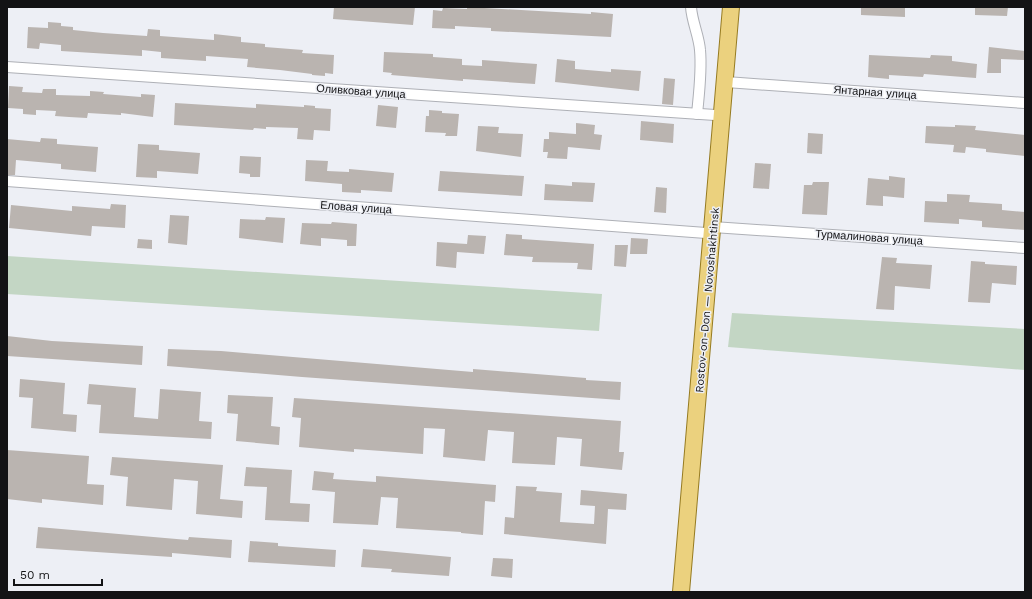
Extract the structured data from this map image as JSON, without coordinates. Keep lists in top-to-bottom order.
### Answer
{
  "streets": {
    "main road": ["Rostov-on-Don — Novoshakhtinsk"],
    "street": [
      "Оливковая улица",
      "Янтарная улица",
      "Еловая улица",
      "Турмалиновая улица"
    ]
  },
  "crossings": [
    ["Оливковая улица", "Rostov-on-Don — Novoshakhtinsk"],
    ["Янтарная улица", "Rostov-on-Don — Novoshakhtinsk"],
    ["Еловая улица", "Турмалиновая улица"],
    ["Еловая улица", "Rostov-on-Don — Novoshakhtinsk"],
    ["Турмалиновая улица", "Rostov-on-Don — Novoshakhtinsk"]
  ],
  "scale_bar": "50 m"
}
